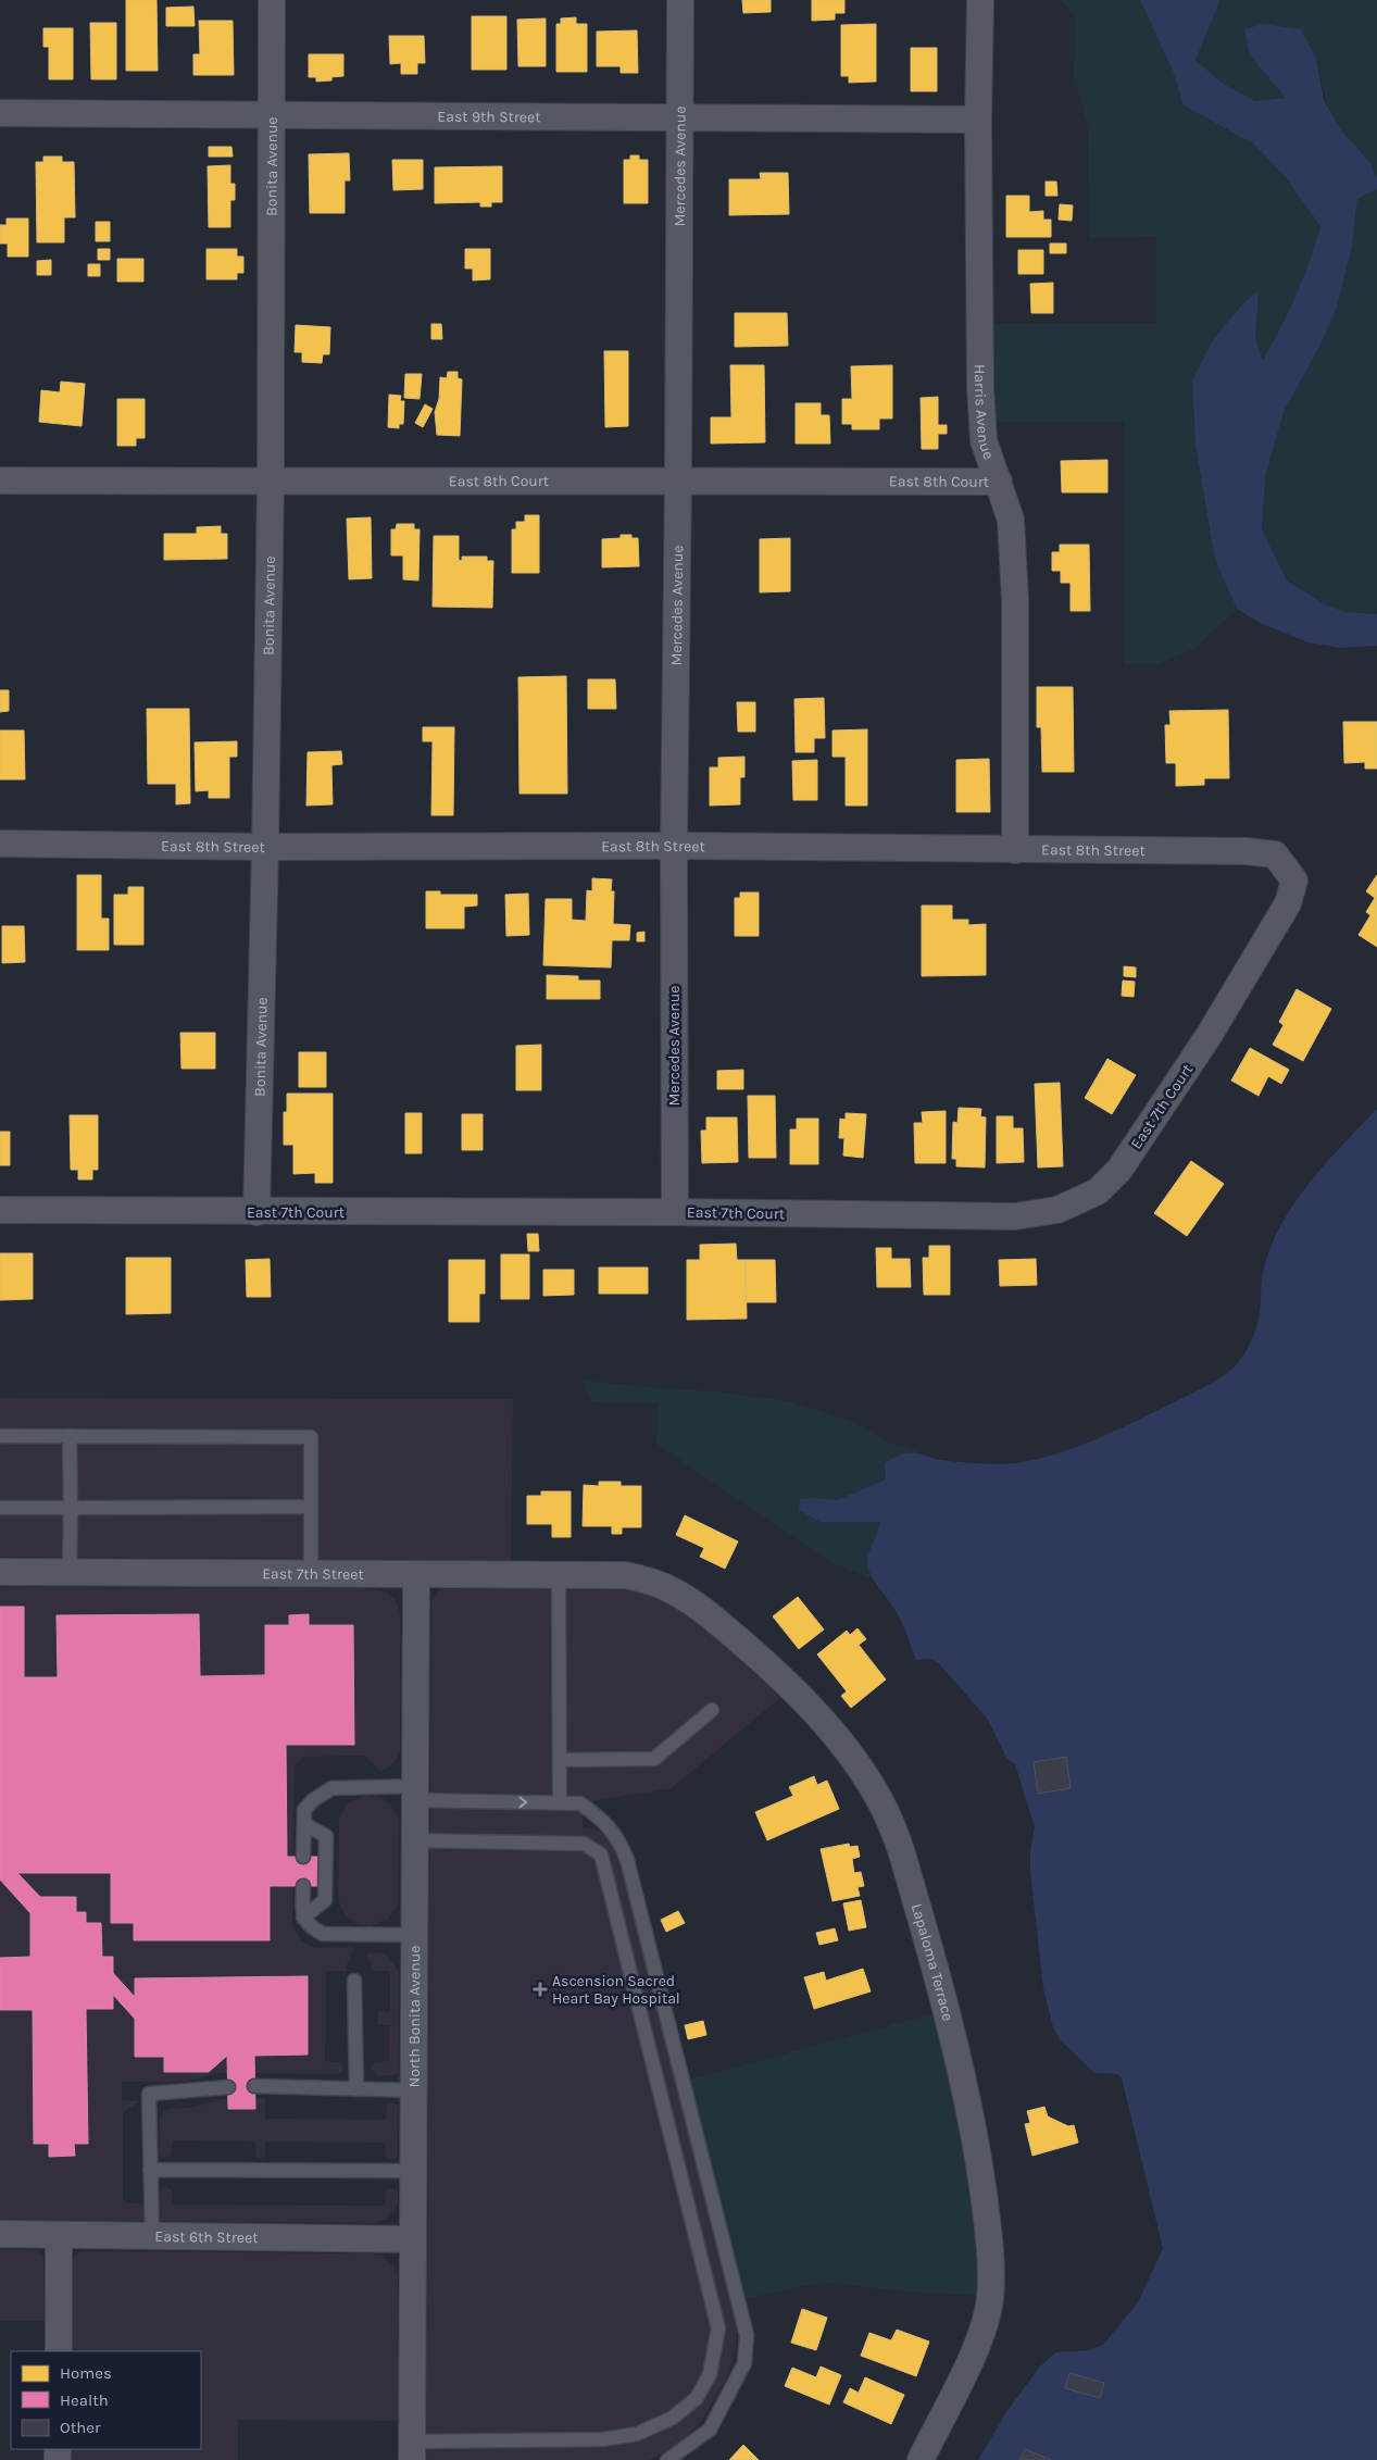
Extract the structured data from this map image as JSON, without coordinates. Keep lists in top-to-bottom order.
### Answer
{
  "streets": {
    "street": [
      "East 9th Street",
      "Mercedes Avenue",
      "Bonita Avenue",
      "Harris Avenue",
      "East 8th Court",
      "East 8th Street",
      "East 7th Court",
      "East 7th Street",
      "Lapaloma Terrace",
      "North Bonita Avenue",
      "East 6th Street"
    ]
  },
  "crossings": [
    ["East 9th Street", "Mercedes Avenue"],
    ["East 9th Street", "Bonita Avenue"],
    ["East 9th Street", "Harris Avenue"],
    ["Mercedes Avenue", "East 8th Court"],
    ["Mercedes Avenue", "East 8th Street"],
    ["Mercedes Avenue", "East 7th Court"],
    ["Bonita Avenue", "East 8th Court"],
    ["Bonita Avenue", "East 8th Street"],
    ["Bonita Avenue", "East 7th Court"],
    ["Harris Avenue", "East 8th Court"],
    ["Harris Avenue", "East 8th Street"],
    ["East 8th Street", "East 7th Court"],
    ["East 7th Street", "Lapaloma Terrace"],
    ["East 7th Street", "North Bonita Avenue"],
    ["North Bonita Avenue", "East 6th Street"]
  ],
  "places": {
    "health": ["Ascension Sacred Heart Bay Hospital"]
  },
  "legend": ["Homes", "Health", "Other"]
}
